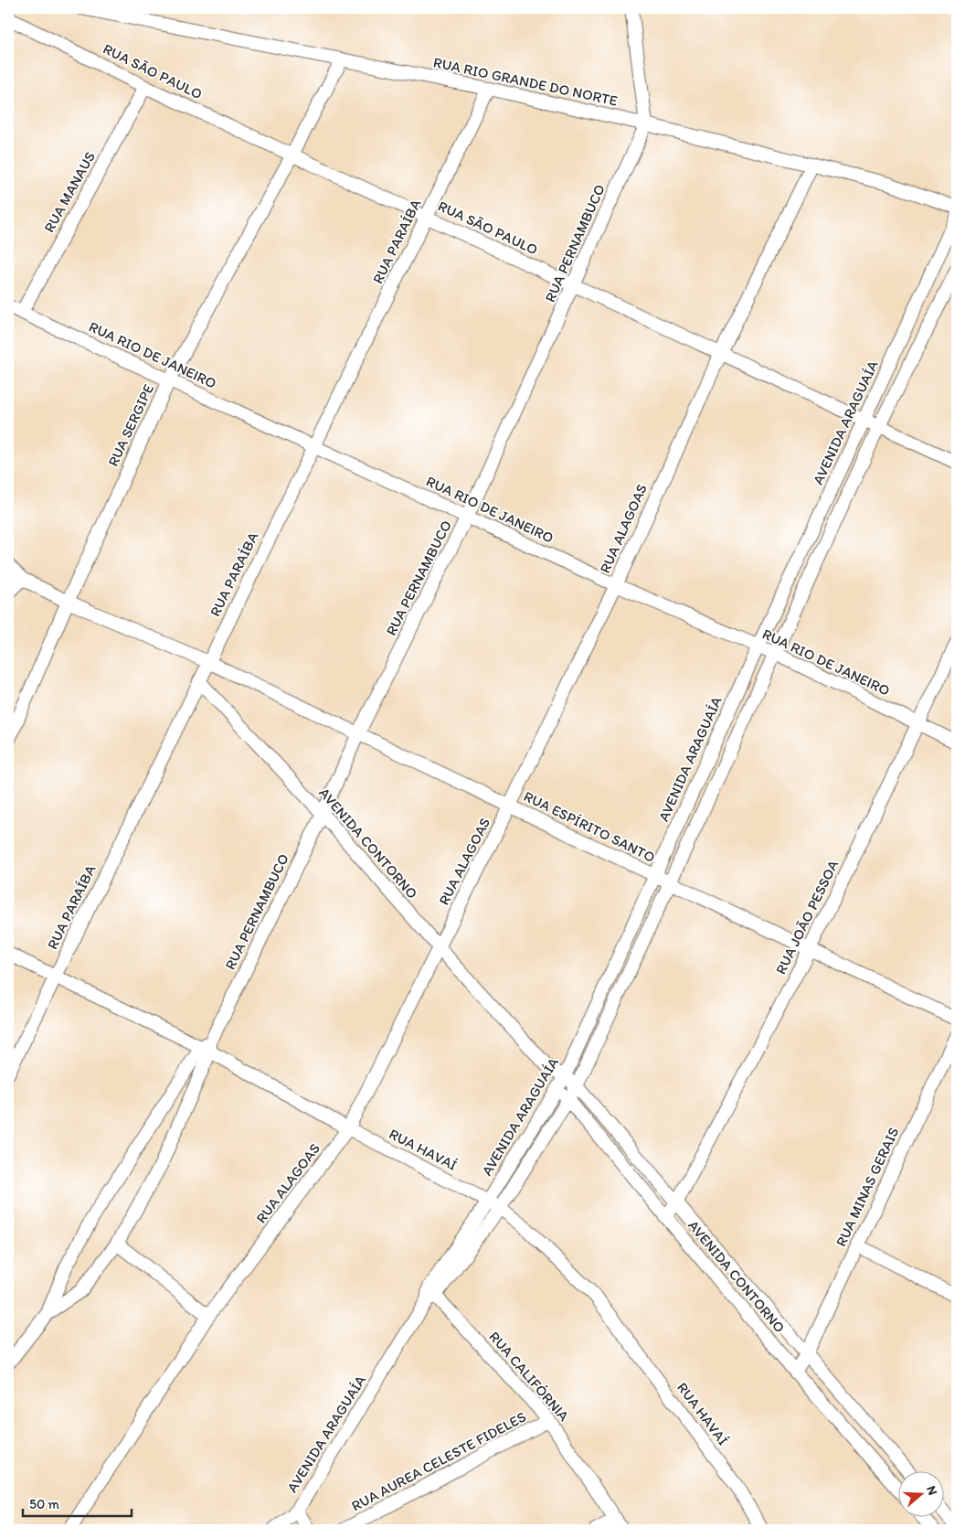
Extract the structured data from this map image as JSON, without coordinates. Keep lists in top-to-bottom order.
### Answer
{
  "streets": {
    "street": [
      "RUA SÃO PAULO",
      "RUA RIO GRANDE DO NORTE",
      "RUA MANAUS",
      "RUA PARAÍBA",
      "RUA PERNAMBUCO",
      "RUA RIO DE JANEIRO",
      "AVENIDA ARAGUAÍA",
      "RUA SERGIPE",
      "RUA ALAGOAS",
      "RUA ESPÍRITO SANTO",
      "AVENIDA CONTORNO",
      "RUA JOÃO PESSOA",
      "RUA HAVAÍ",
      "RUA MINAS GERAIS",
      "RUA CALIFÓRNIA",
      "RUA AUREA CELESTE FIDELES"
    ]
  },
  "crossings": [
    ["RUA SÃO PAULO", "RUA MANAUS"],
    ["RUA SÃO PAULO", "RUA PARAÍBA"],
    ["RUA SÃO PAULO", "RUA PERNAMBUCO"],
    ["RUA SÃO PAULO", "AVENIDA ARAGUAÍA"],
    ["RUA SÃO PAULO", "RUA SERGIPE"],
    ["RUA SÃO PAULO", "RUA ALAGOAS"],
    ["RUA RIO GRANDE DO NORTE", "RUA PARAÍBA"],
    ["RUA RIO GRANDE DO NORTE", "RUA PERNAMBUCO"],
    ["RUA RIO GRANDE DO NORTE", "RUA SERGIPE"],
    ["RUA RIO GRANDE DO NORTE", "RUA ALAGOAS"],
    ["RUA MANAUS", "RUA RIO DE JANEIRO"],
    ["RUA PARAÍBA", "RUA RIO DE JANEIRO"],
    ["RUA PARAÍBA", "RUA ESPÍRITO SANTO"],
    ["RUA PARAÍBA", "AVENIDA CONTORNO"],
    ["RUA PARAÍBA", "RUA HAVAÍ"],
    ["RUA PERNAMBUCO", "RUA RIO DE JANEIRO"],
    ["RUA PERNAMBUCO", "RUA ESPÍRITO SANTO"],
    ["RUA PERNAMBUCO", "AVENIDA CONTORNO"],
    ["RUA PERNAMBUCO", "RUA HAVAÍ"],
    ["RUA RIO DE JANEIRO", "AVENIDA ARAGUAÍA"],
    ["RUA RIO DE JANEIRO", "RUA SERGIPE"],
    ["RUA RIO DE JANEIRO", "RUA ALAGOAS"],
    ["RUA RIO DE JANEIRO", "RUA JOÃO PESSOA"],
    ["AVENIDA ARAGUAÍA", "RUA ESPÍRITO SANTO"],
    ["AVENIDA ARAGUAÍA", "AVENIDA CONTORNO"],
    ["AVENIDA ARAGUAÍA", "RUA HAVAÍ"],
    ["AVENIDA ARAGUAÍA", "RUA CALIFÓRNIA"],
    ["RUA SERGIPE", "RUA ESPÍRITO SANTO"],
    ["RUA ALAGOAS", "RUA ESPÍRITO SANTO"],
    ["RUA ALAGOAS", "AVENIDA CONTORNO"],
    ["RUA ALAGOAS", "RUA HAVAÍ"],
    ["RUA ESPÍRITO SANTO", "RUA JOÃO PESSOA"],
    ["AVENIDA CONTORNO", "RUA JOÃO PESSOA"],
    ["AVENIDA CONTORNO", "RUA MINAS GERAIS"],
    ["RUA CALIFÓRNIA", "RUA AUREA CELESTE FIDELES"]
  ],
  "scale_bar": "50 m",
  "north": "right"
}
